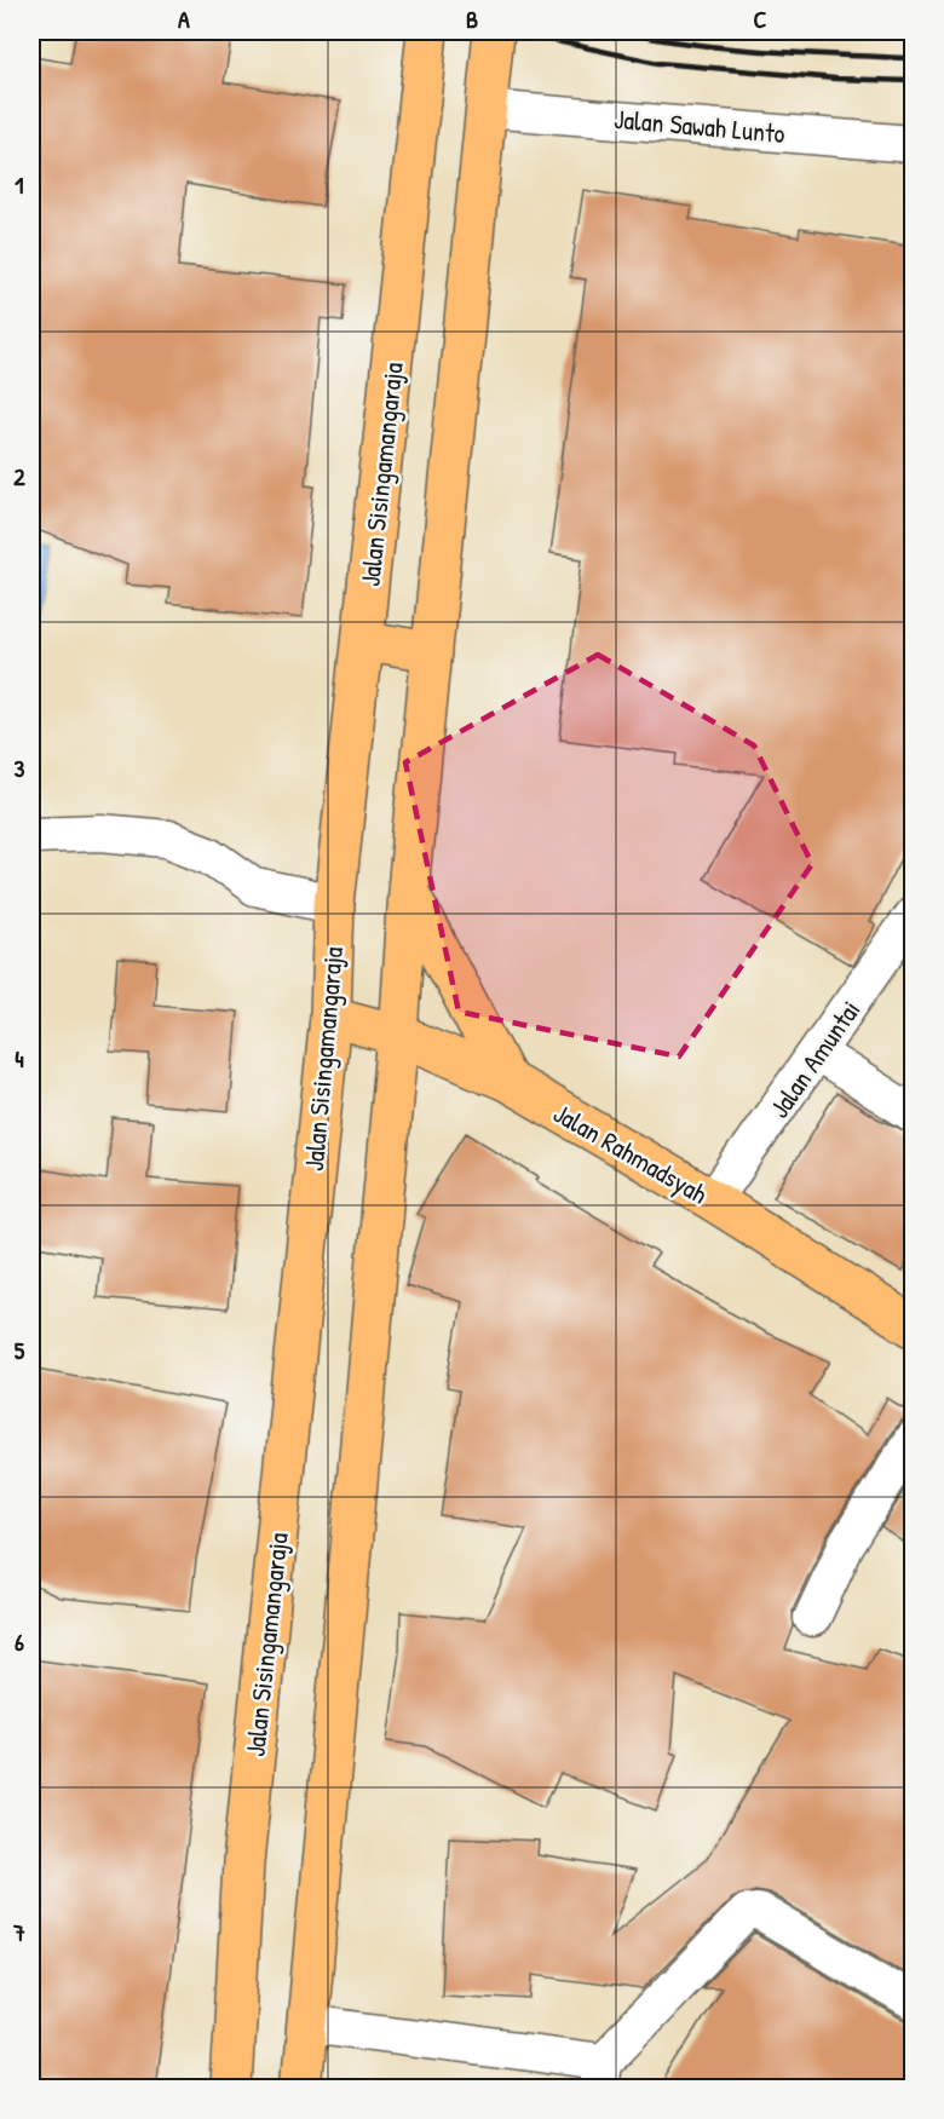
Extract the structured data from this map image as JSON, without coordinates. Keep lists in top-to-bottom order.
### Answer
{
  "streets": {
    "main road": ["Jalan Sisingamangaraja", "Jalan Rahmadsyah"],
    "street": ["Jalan Sawah Lunto", "Jalan Amuntai"]
  },
  "crossings": [
    ["Jalan Sisingamangaraja", "Jalan Rahmadsyah"],
    ["Jalan Amuntai", "Jalan Rahmadsyah"]
  ],
  "grid": {
    "columns": ["A", "B", "C"],
    "rows": [
      "1",
      "2",
      "3",
      "4",
      "5",
      "6",
      "7"
    ]
  }
}
